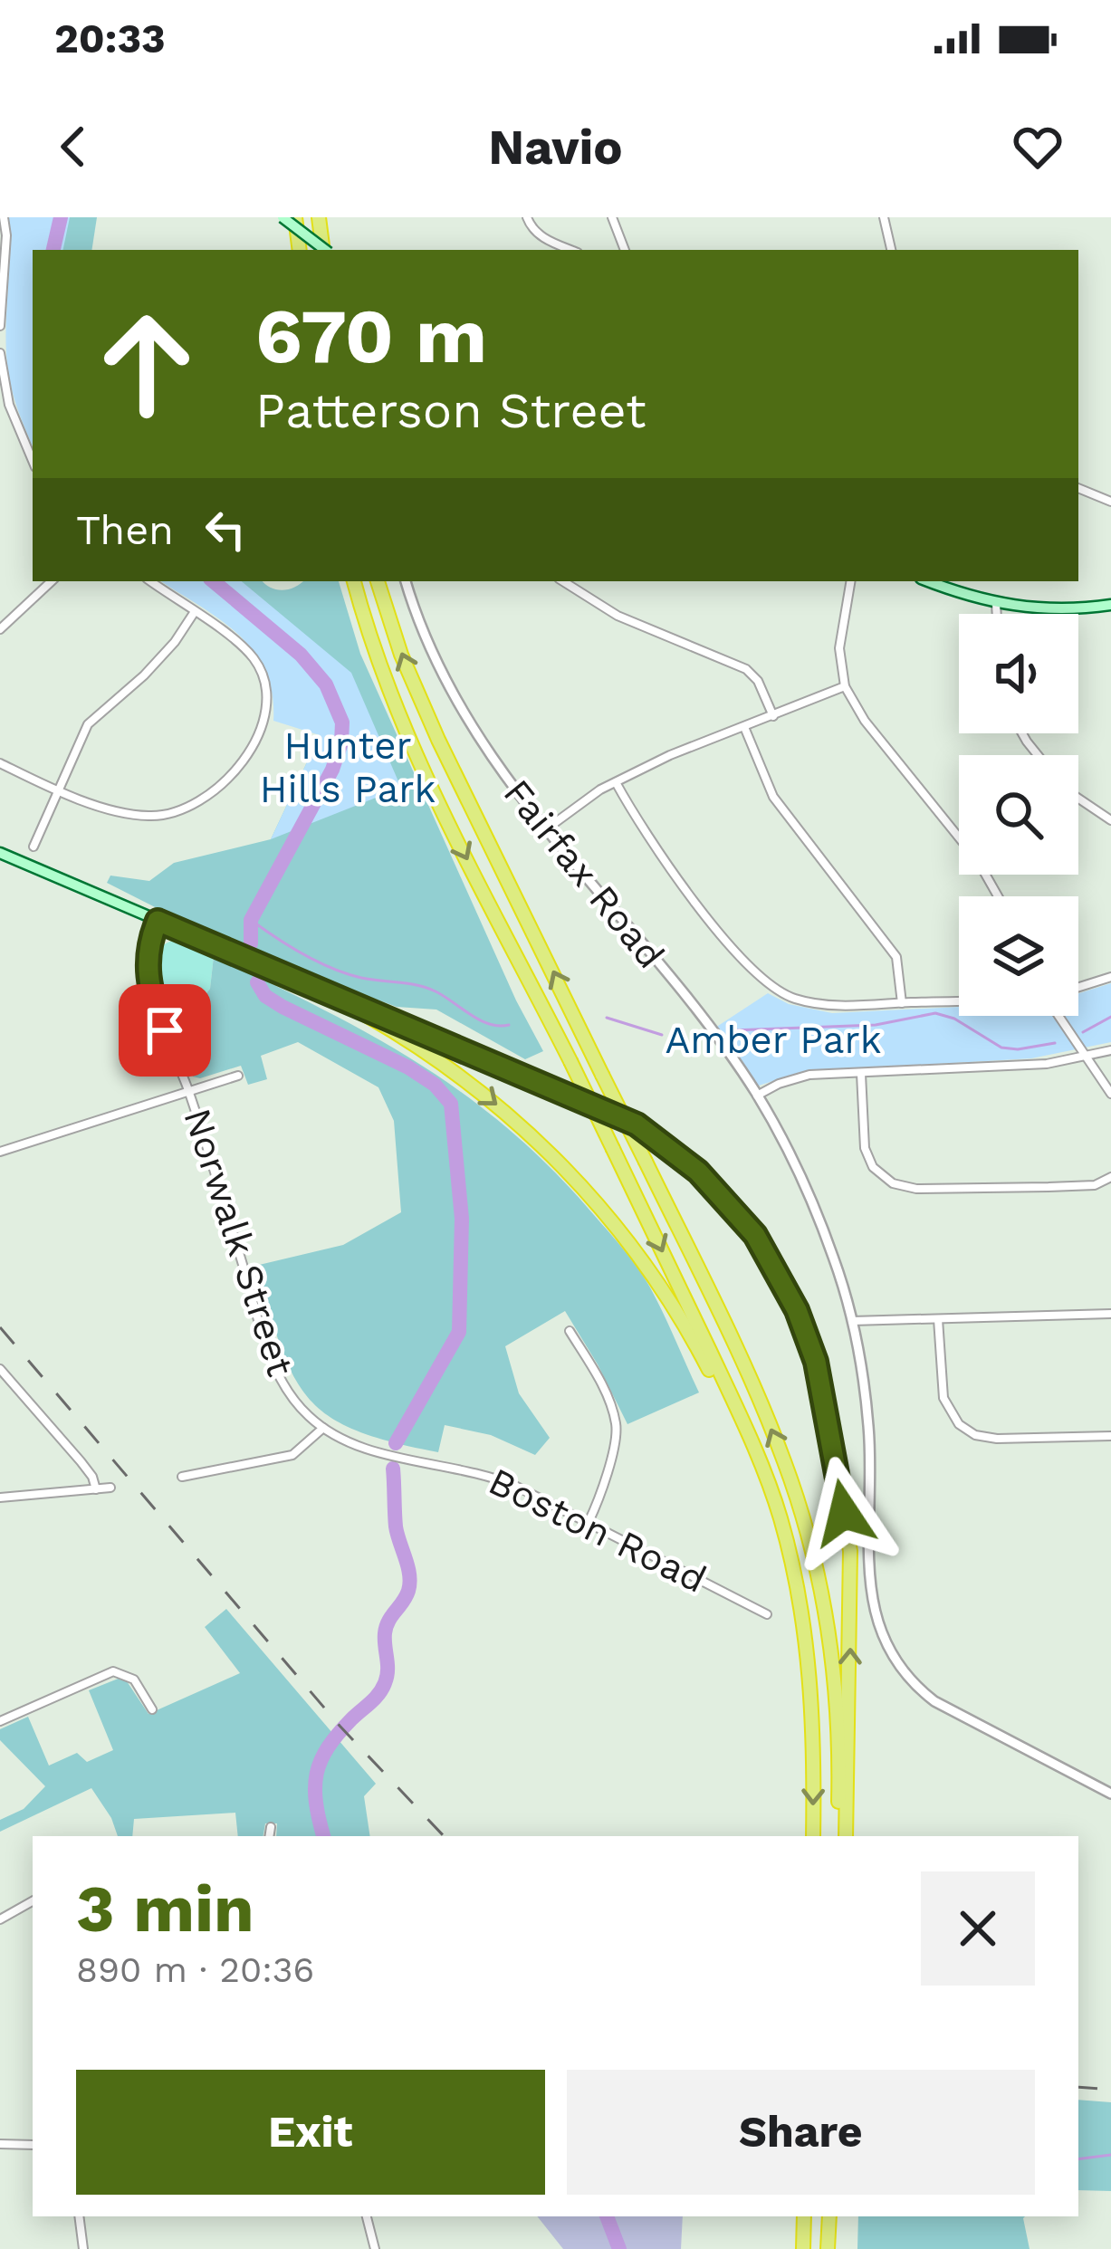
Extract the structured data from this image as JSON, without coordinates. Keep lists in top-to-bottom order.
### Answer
{
  "streets": {
    "street": ["Fairfax Road", "Norwalk Street", "Boston Road"]
  },
  "crossings": [
    ["Norwalk Street", "Boston Road"]
  ],
  "parks": ["Hunter Hills Park", "Amber Park"],
  "page": {
    "status": "20:33",
    "header": "Navio",
    "turn": ["670 m", "Patterson Street"],
    "then": "Then",
    "heading": ["3 min", "890 m · 20:36"],
    "buttons": ["Exit", "Share"]
  }
}
